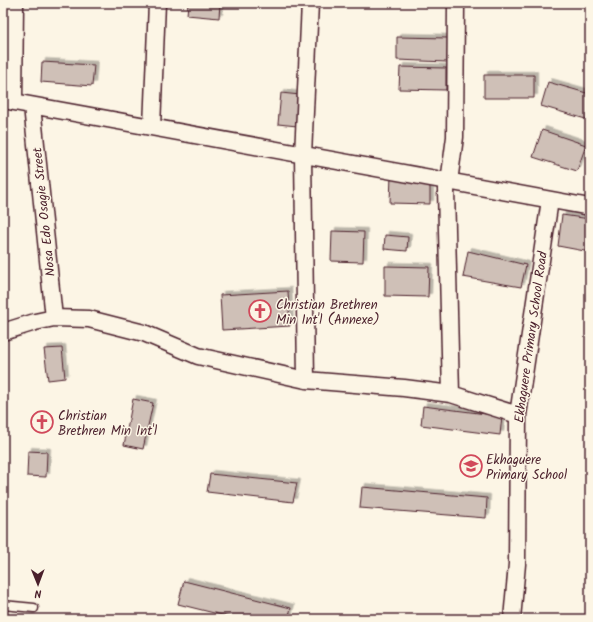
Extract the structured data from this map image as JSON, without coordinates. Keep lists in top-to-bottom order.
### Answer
{
  "streets": {
    "street": ["Nosa Edo Osagie Street", "Ekhaguere Primary School Road"]
  },
  "places": {
    "church": ["Christian Brethren Min Int'l (Annexe)", "Christian Brethren Min Int'l"],
    "school or university": ["Ekhaguere Primary School"]
  },
  "north": "bottom"
}
